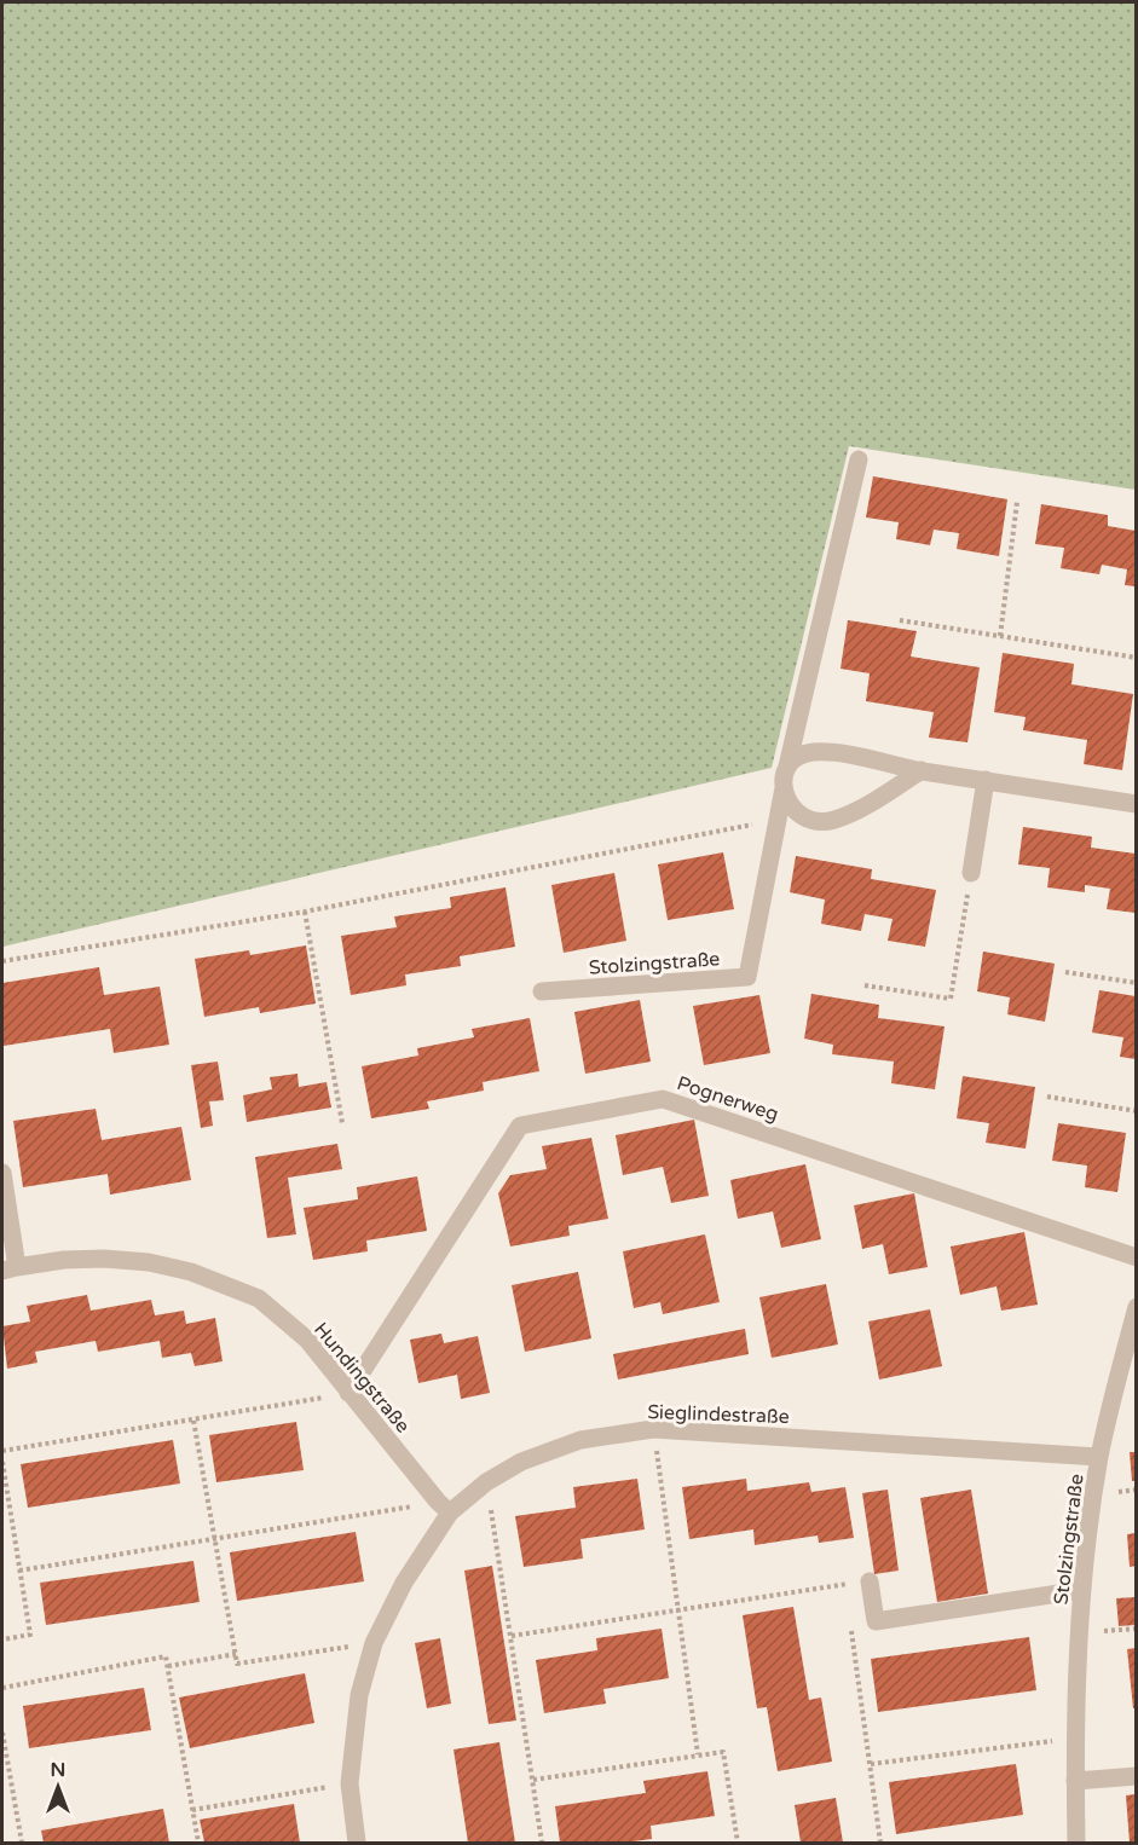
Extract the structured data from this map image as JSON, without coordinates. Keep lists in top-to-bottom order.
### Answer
{
  "streets": {
    "street": [
      "Stolzingstraße",
      "Pognerweg",
      "Hundingstraße",
      "Sieglindestraße"
    ]
  },
  "crossings": [
    ["Stolzingstraße", "Sieglindestraße"],
    ["Pognerweg", "Hundingstraße"],
    ["Hundingstraße", "Sieglindestraße"]
  ],
  "north": "top"
}
